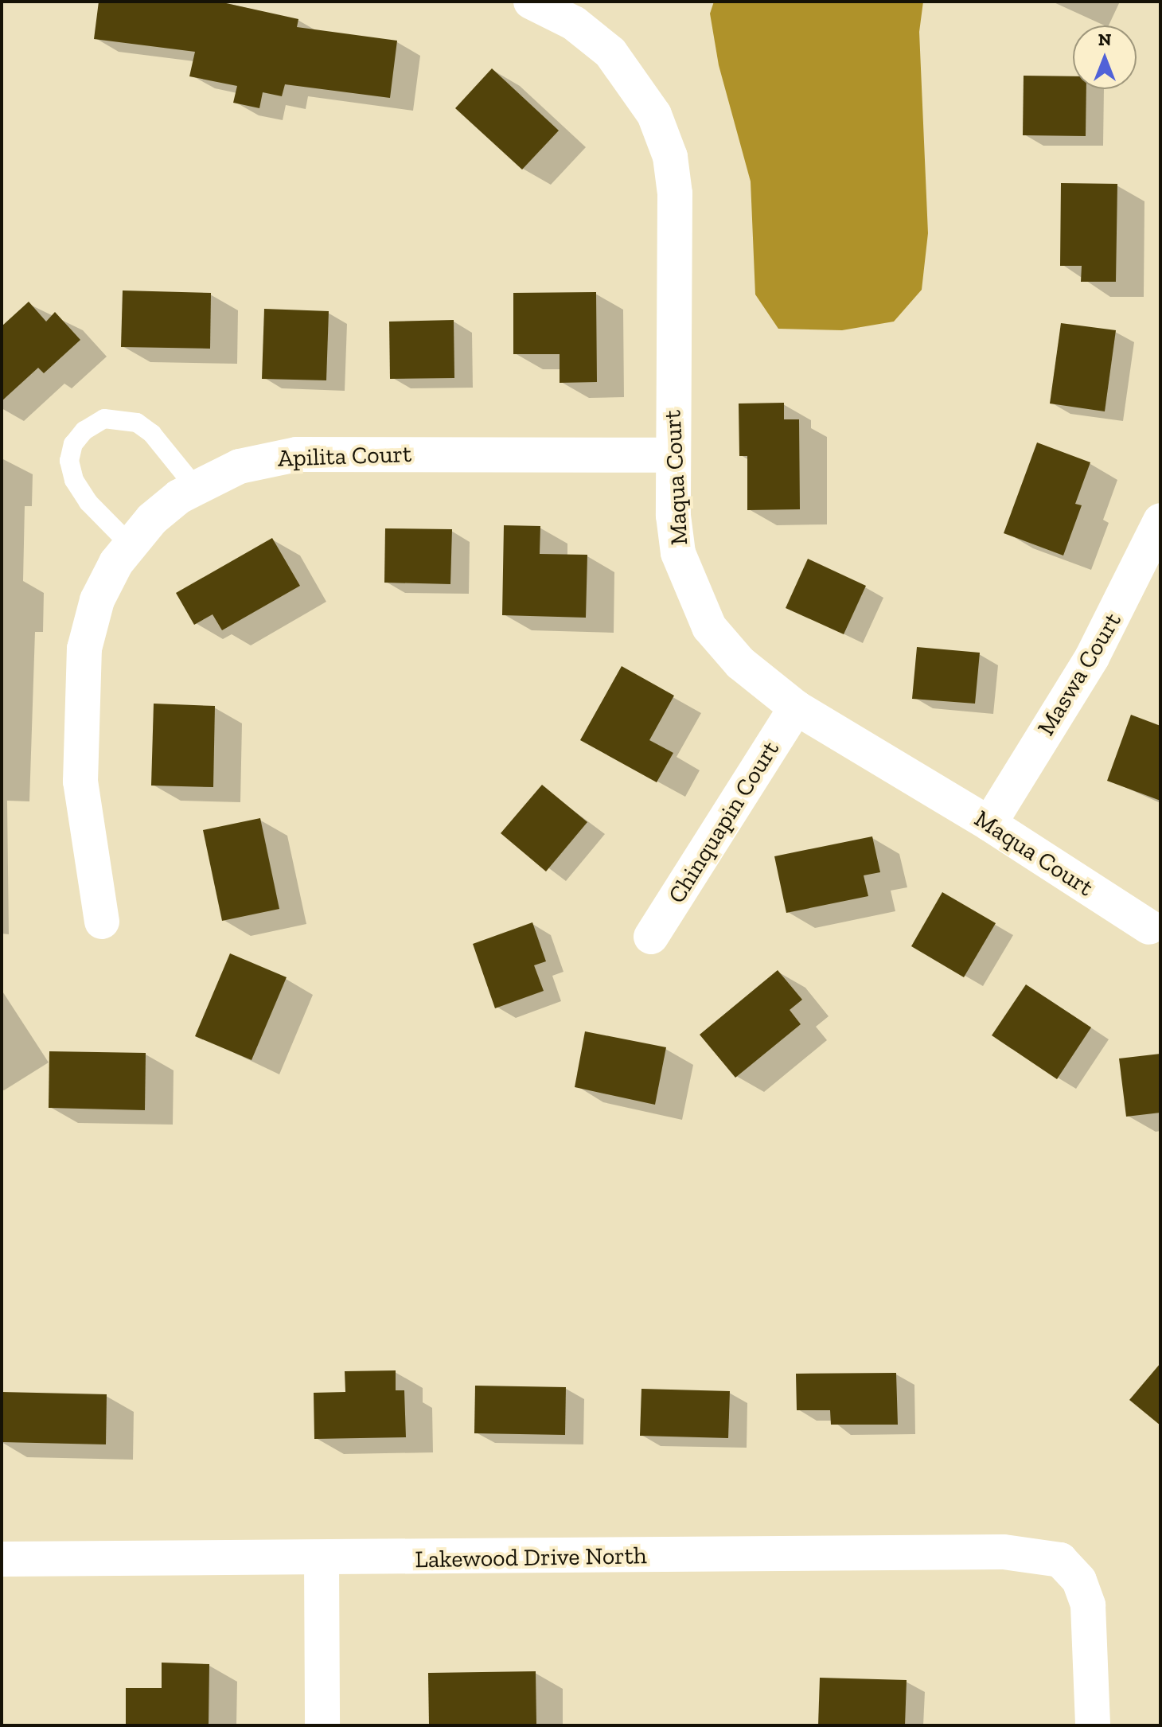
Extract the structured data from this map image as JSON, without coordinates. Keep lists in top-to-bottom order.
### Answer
{
  "streets": {
    "street": [
      "Apilita Court",
      "Maqua Court",
      "Maswa Court",
      "Chinquapin Court",
      "Lakewood Drive North"
    ]
  },
  "crossings": [
    ["Apilita Court", "Maqua Court"],
    ["Maqua Court", "Maswa Court"],
    ["Maqua Court", "Chinquapin Court"]
  ],
  "north": "top"
}
